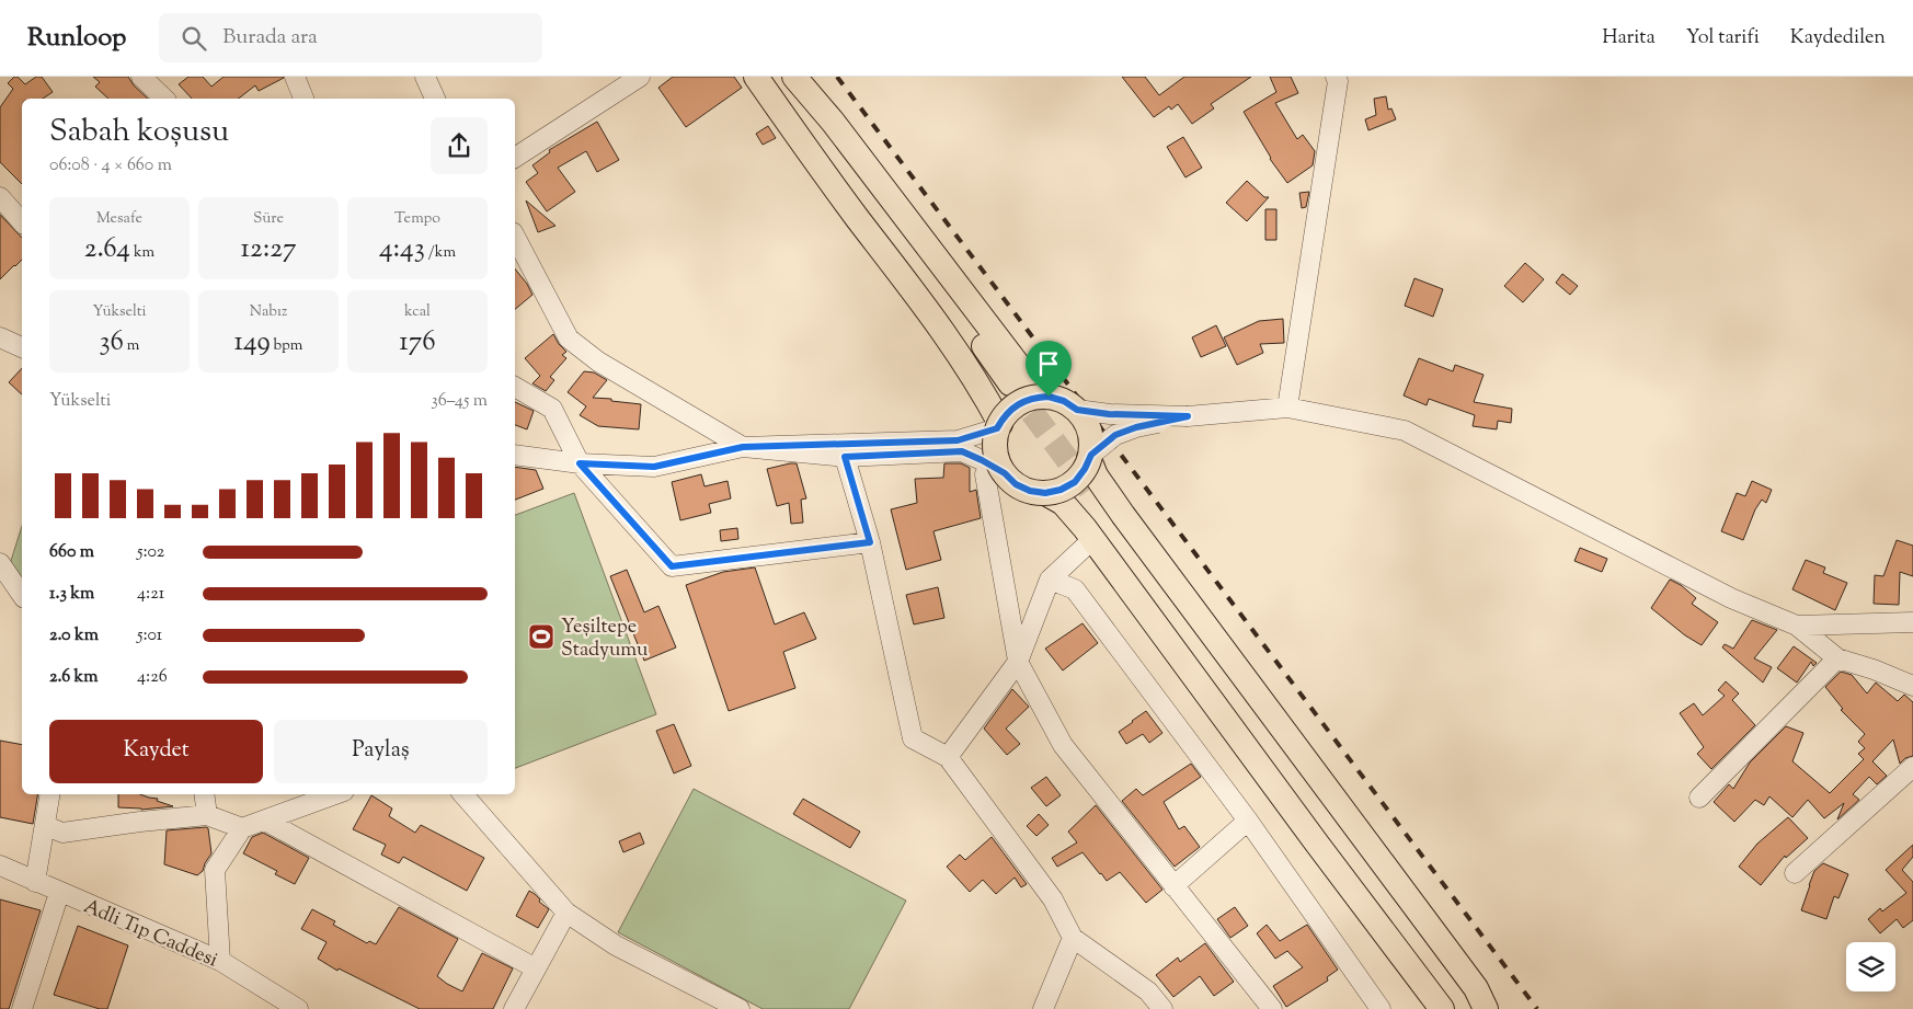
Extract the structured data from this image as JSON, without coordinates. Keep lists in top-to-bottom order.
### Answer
{
  "streets": {
    "street": ["Adli Tıp Caddesi"]
  },
  "places": {
    "sports": ["Yeşiltepe Stadyumu"]
  },
  "page": {
    "header": "Runloop",
    "search": "Burada ara",
    "nav": ["Harita", "Yol tarifi", "Kaydedilen"],
    "heading": ["Sabah koşusu", "06:08 · 4 × 660 m"],
    "stats": [
      ["Mesafe", "2.64 km"],
      ["Süre", "12:27"],
      ["Tempo", "4:43 /km"],
      ["Yükselti", "36 m"],
      ["Nabız", "149 bpm"],
      ["kcal", "176"]
    ],
    "chart": ["Yükselti", "36–45 m"],
    "list": [
      {
        "name": "660 m",
        "note": "5:02"
      },
      {
        "name": "1.3 km",
        "note": "4:21"
      },
      {
        "name": "2.0 km",
        "note": "5:01"
      },
      {
        "name": "2.6 km",
        "note": "4:26"
      }
    ],
    "buttons": ["Kaydet", "Paylaş"]
  }
}
